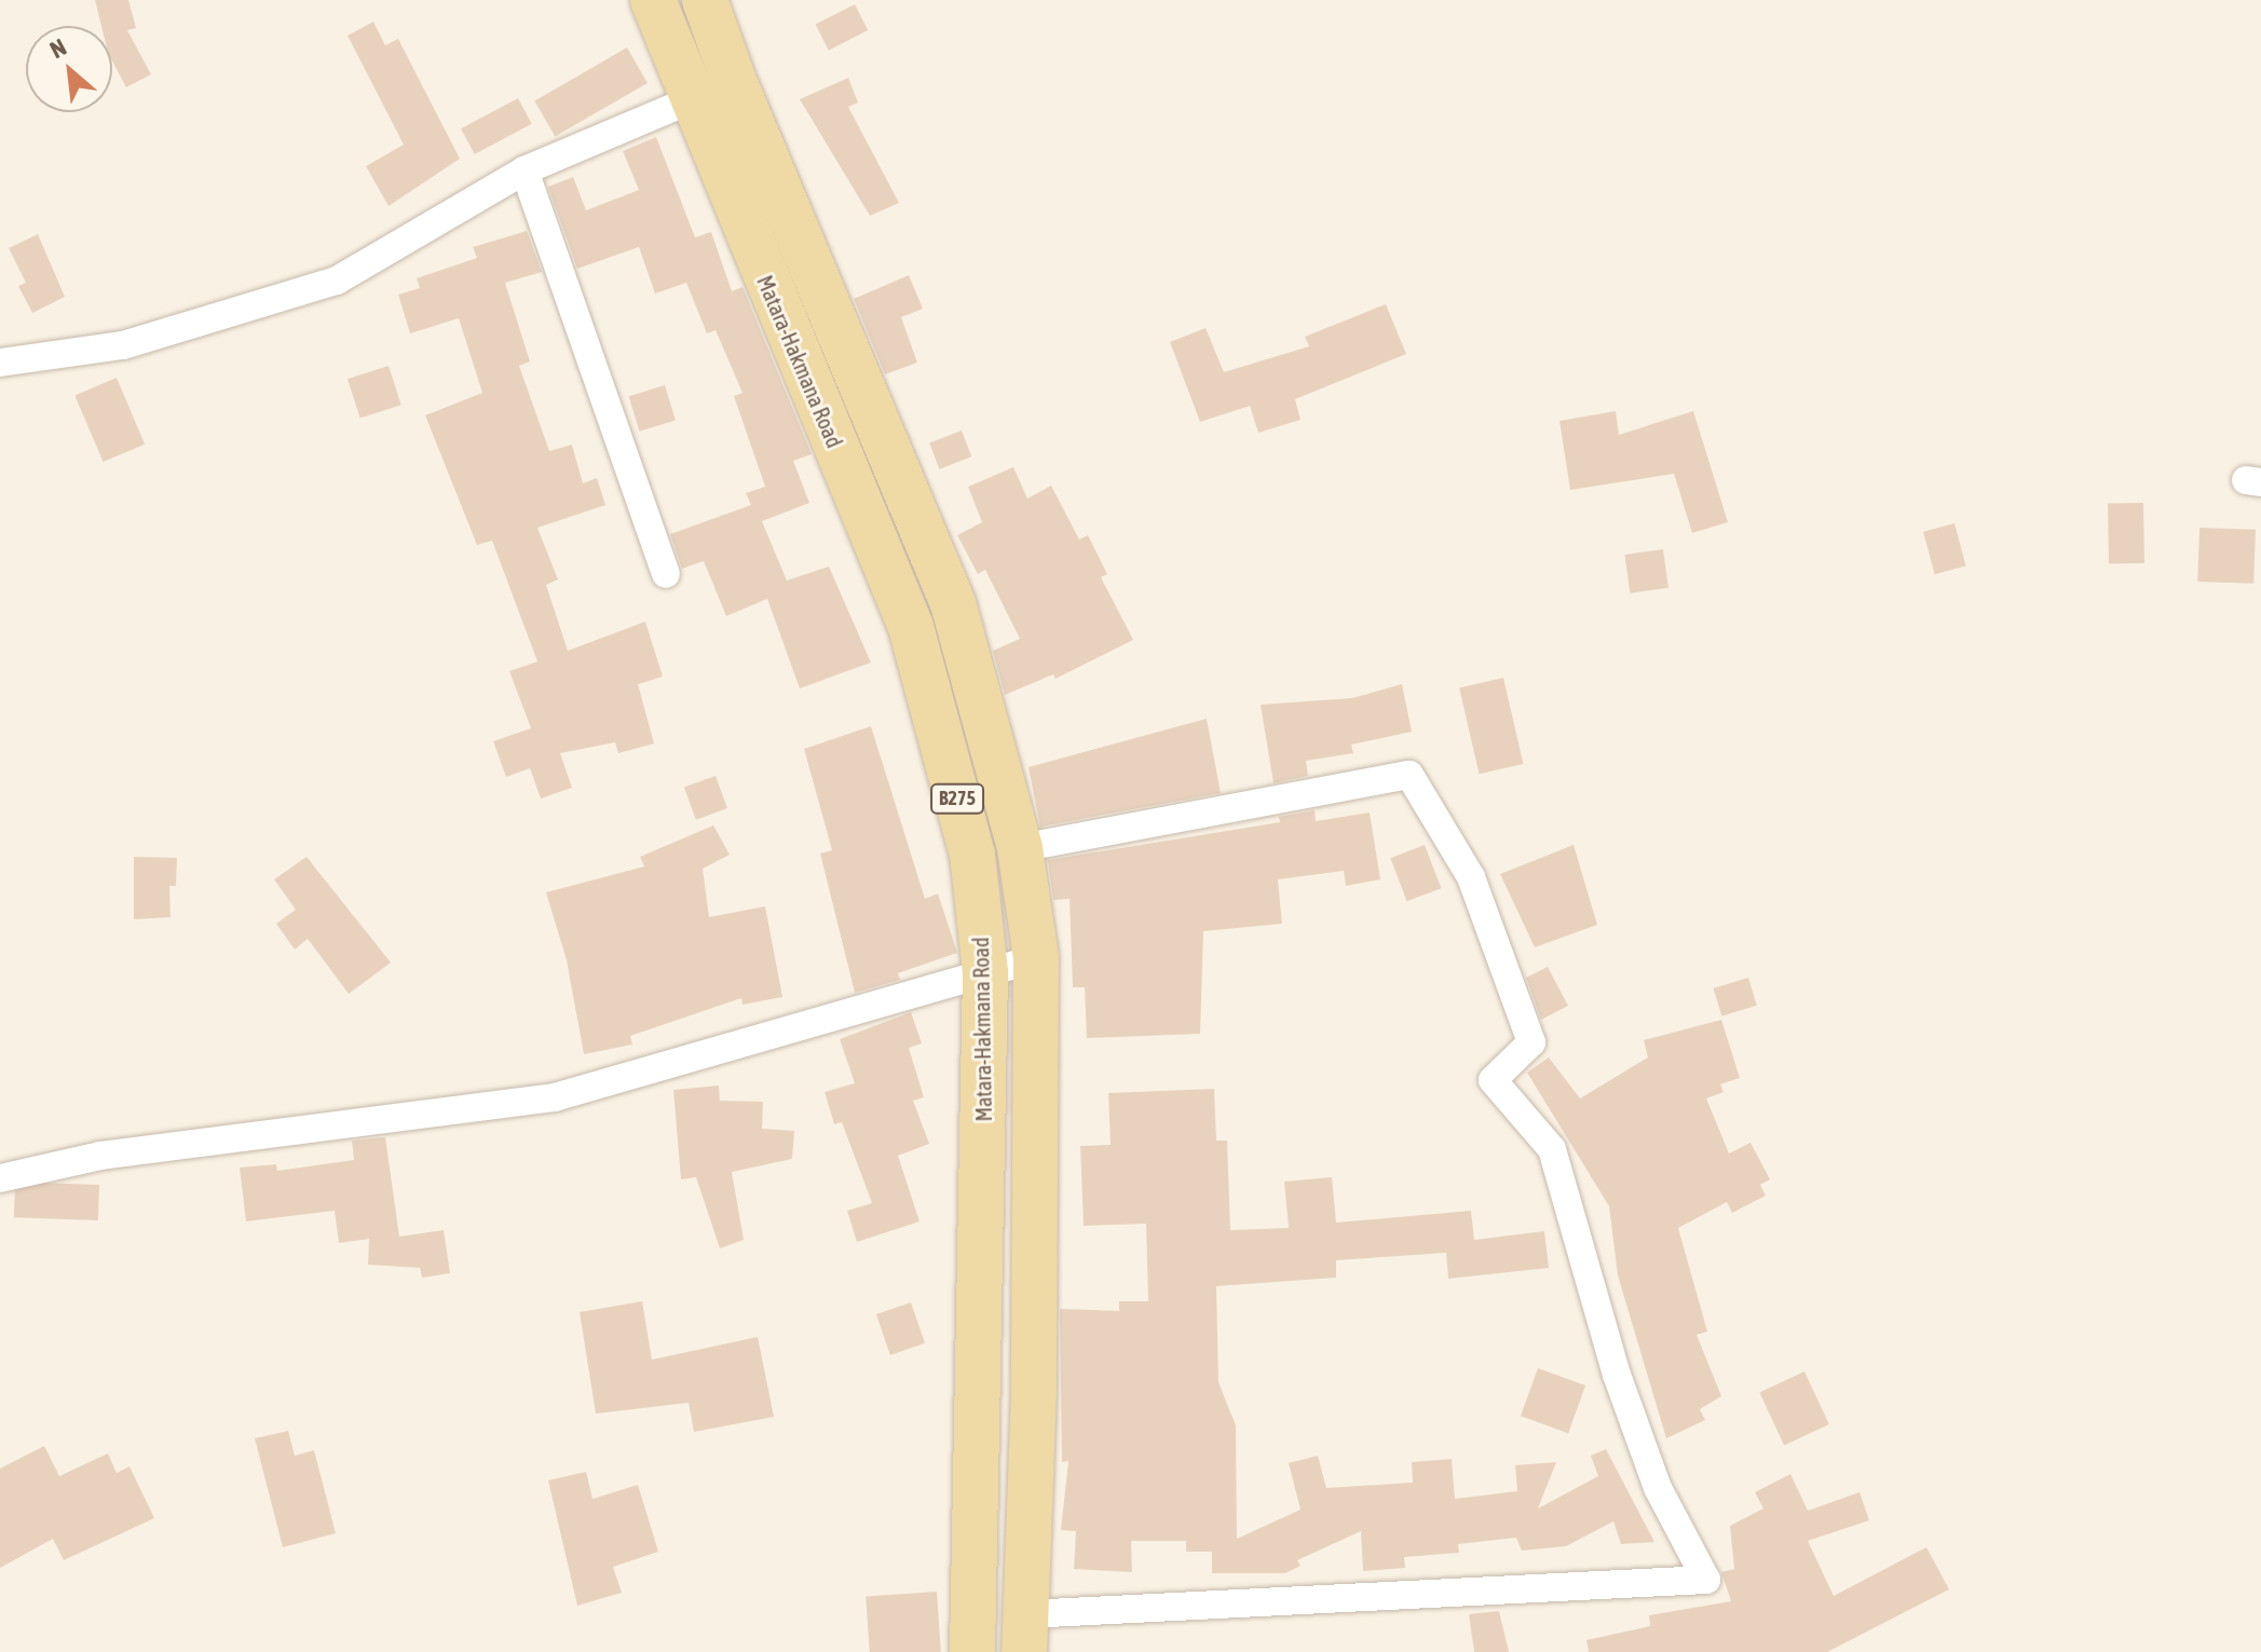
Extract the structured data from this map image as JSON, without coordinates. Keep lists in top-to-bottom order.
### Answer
{
  "streets": {
    "main road": ["Matara-Hakmana Road", "B275"]
  },
  "north": "top left"
}
